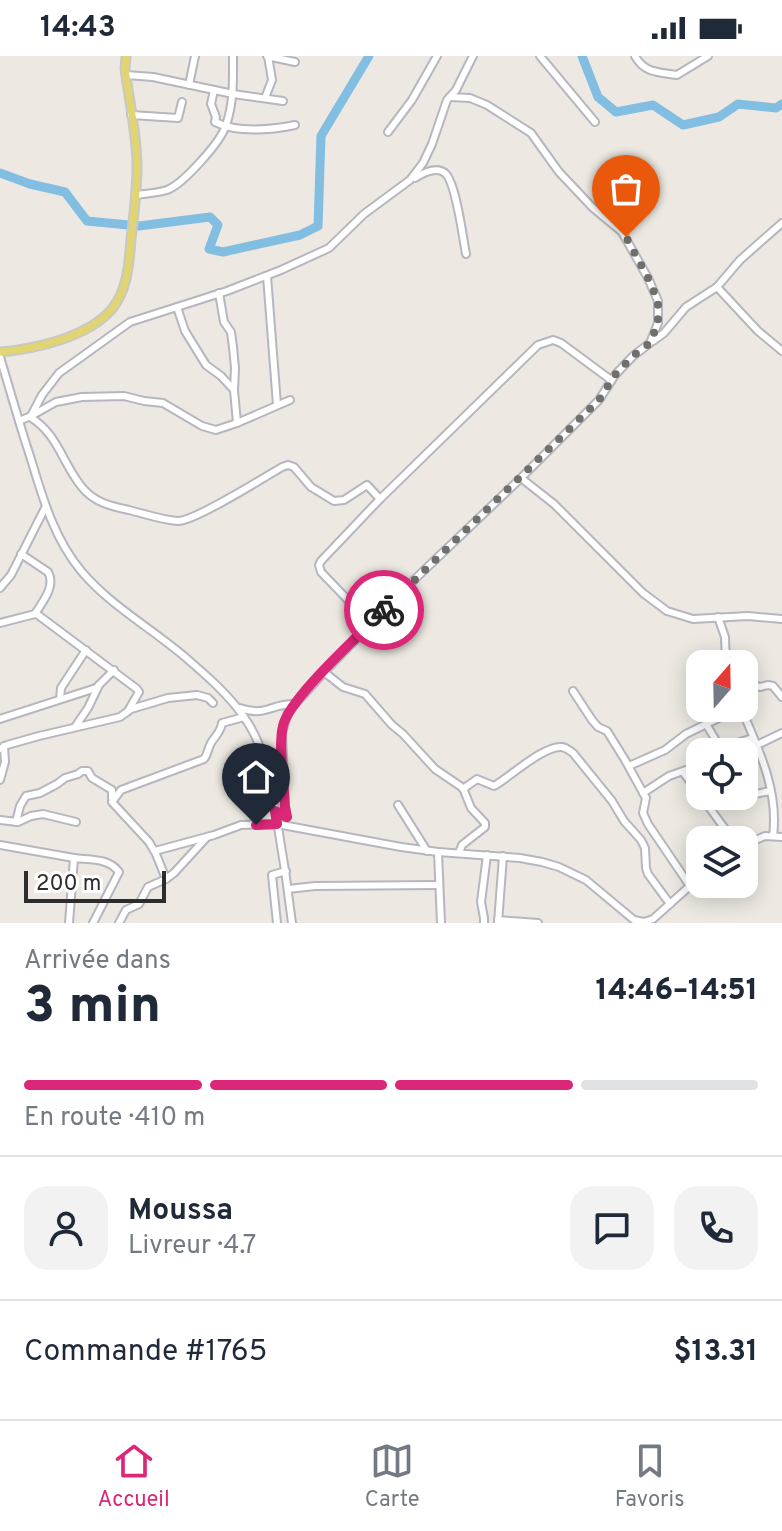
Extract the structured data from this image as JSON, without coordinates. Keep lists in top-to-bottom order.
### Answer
{
  "scale_bar": "200 m",
  "north": "top",
  "page": {
    "status": "14:43",
    "scale": "200 m",
    "heading": ["3 min", "Arrivée dans", "14:46–14:51"],
    "panel": [
      "Moussa",
      "Livreur · 4.7",
      "Commande #1765",
      "$13.31"
    ],
    "bar": "En route · 410 m",
    "tabs": ["Accueil", "Carte", "Favoris"]
  }
}
